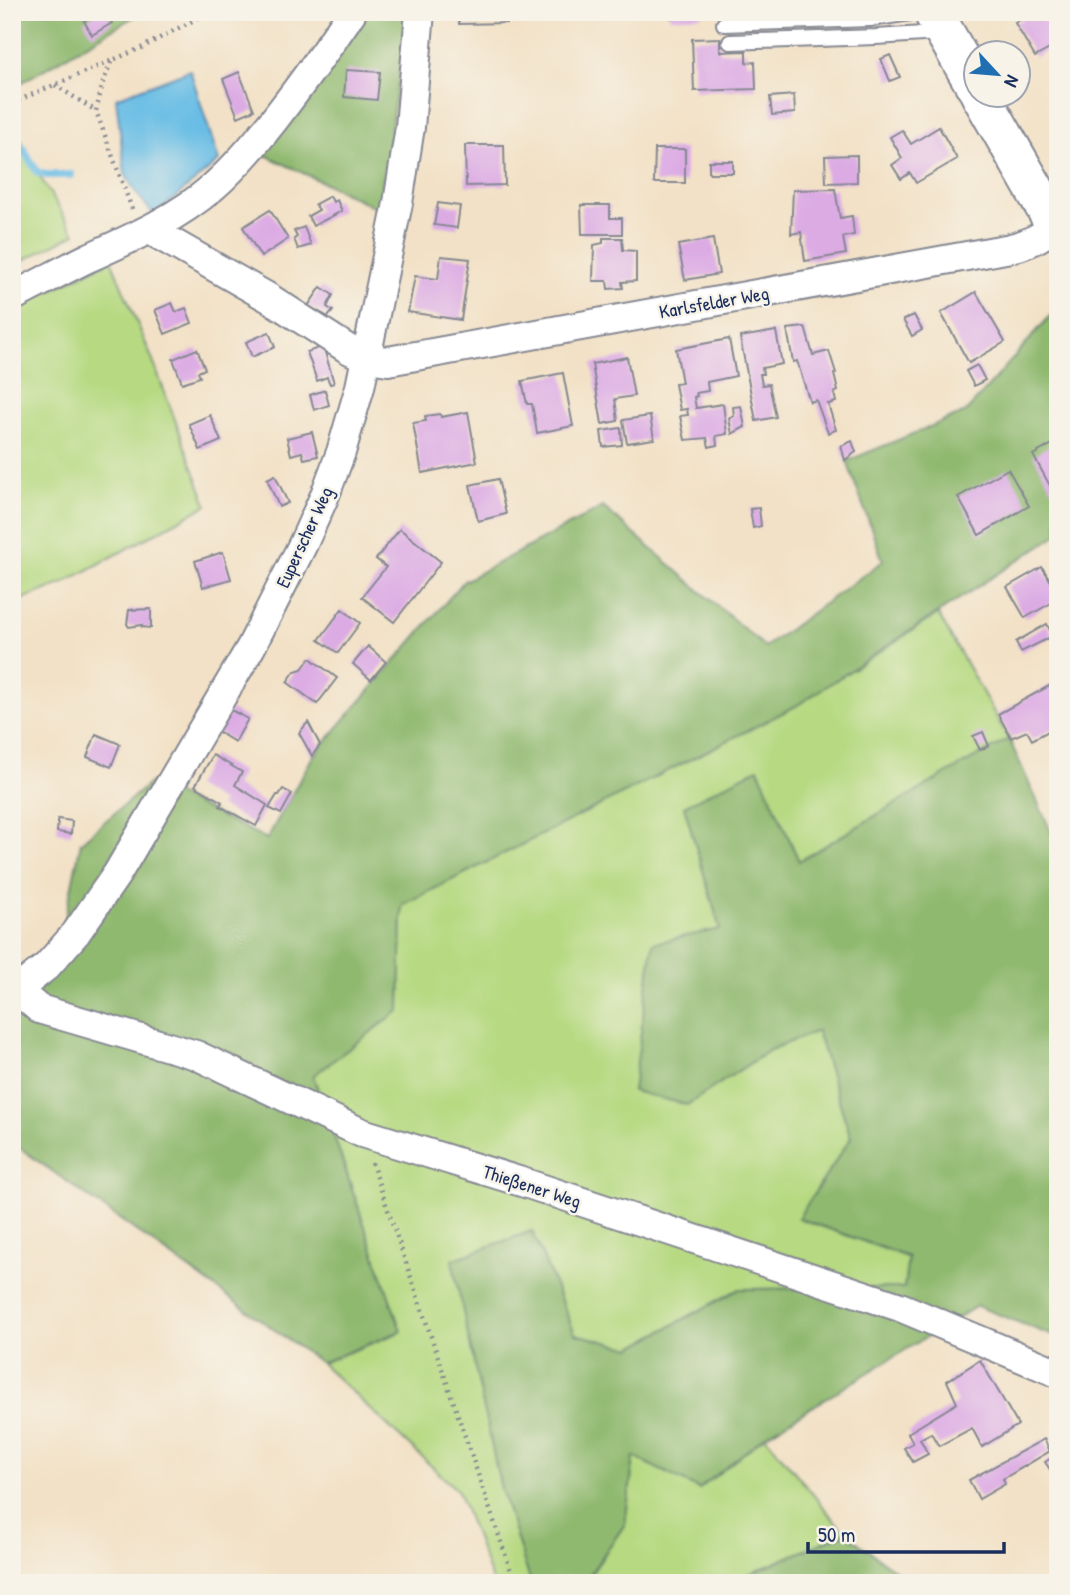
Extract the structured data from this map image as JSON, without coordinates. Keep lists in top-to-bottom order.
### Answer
{
  "streets": {
    "street": ["Karlsfelder Weg", "Euperscher Weg", "Thießener Weg"]
  },
  "crossings": [
    ["Karlsfelder Weg", "Euperscher Weg"],
    ["Euperscher Weg", "Thießener Weg"]
  ],
  "scale_bar": "50 m",
  "north": "bottom right"
}
